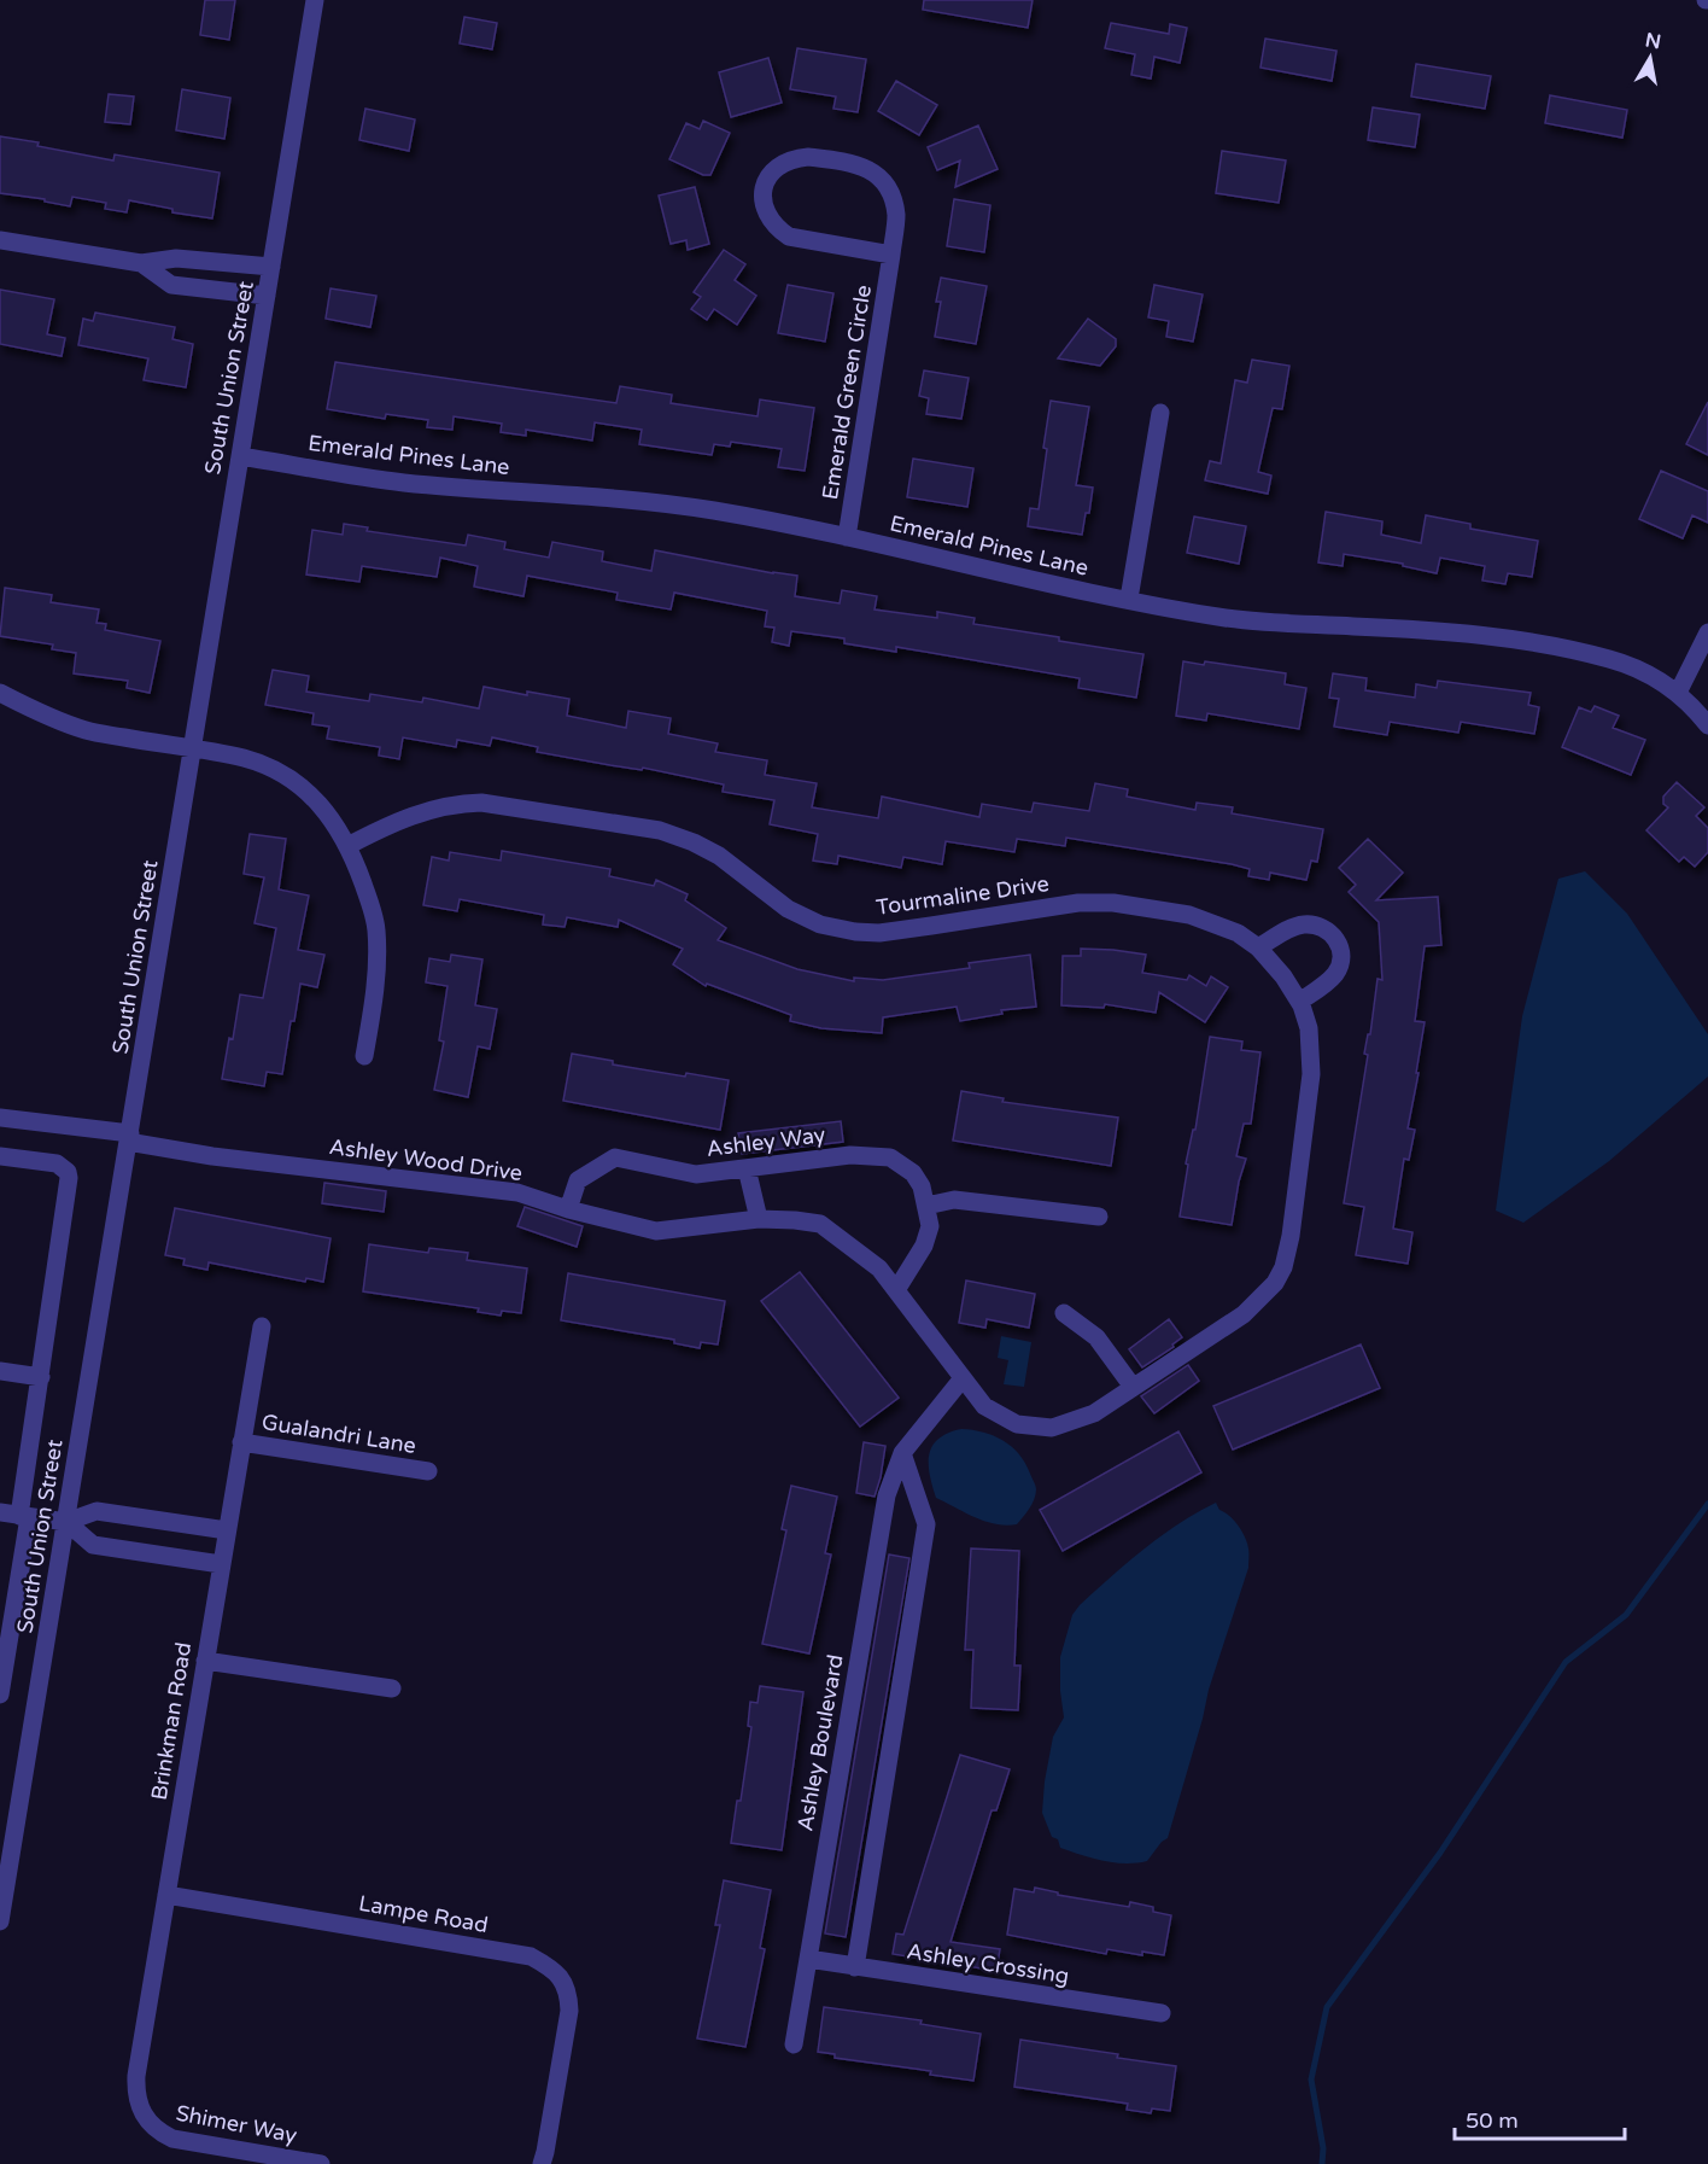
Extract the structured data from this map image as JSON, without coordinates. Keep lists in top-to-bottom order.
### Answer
{
  "streets": {
    "street": [
      "South Union Street",
      "Emerald Green Circle",
      "Emerald Pines Lane",
      "Tourmaline Drive",
      "Ashley Way",
      "Ashley Wood Drive",
      "Gualandri Lane",
      "Brinkman Road",
      "Ashley Boulevard",
      "Lampe Road",
      "Ashley Crossing",
      "Shimer Way"
    ]
  },
  "crossings": [
    ["South Union Street", "Emerald Pines Lane"],
    ["South Union Street", "Ashley Wood Drive"],
    ["Emerald Green Circle", "Emerald Pines Lane"],
    ["Tourmaline Drive", "Ashley Wood Drive"],
    ["Ashley Way", "Ashley Wood Drive"],
    ["Ashley Wood Drive", "Ashley Boulevard"],
    ["Gualandri Lane", "Brinkman Road"],
    ["Brinkman Road", "Lampe Road"],
    ["Brinkman Road", "Shimer Way"],
    ["Ashley Boulevard", "Ashley Crossing"]
  ],
  "scale_bar": "50 m",
  "north": "top"
}
